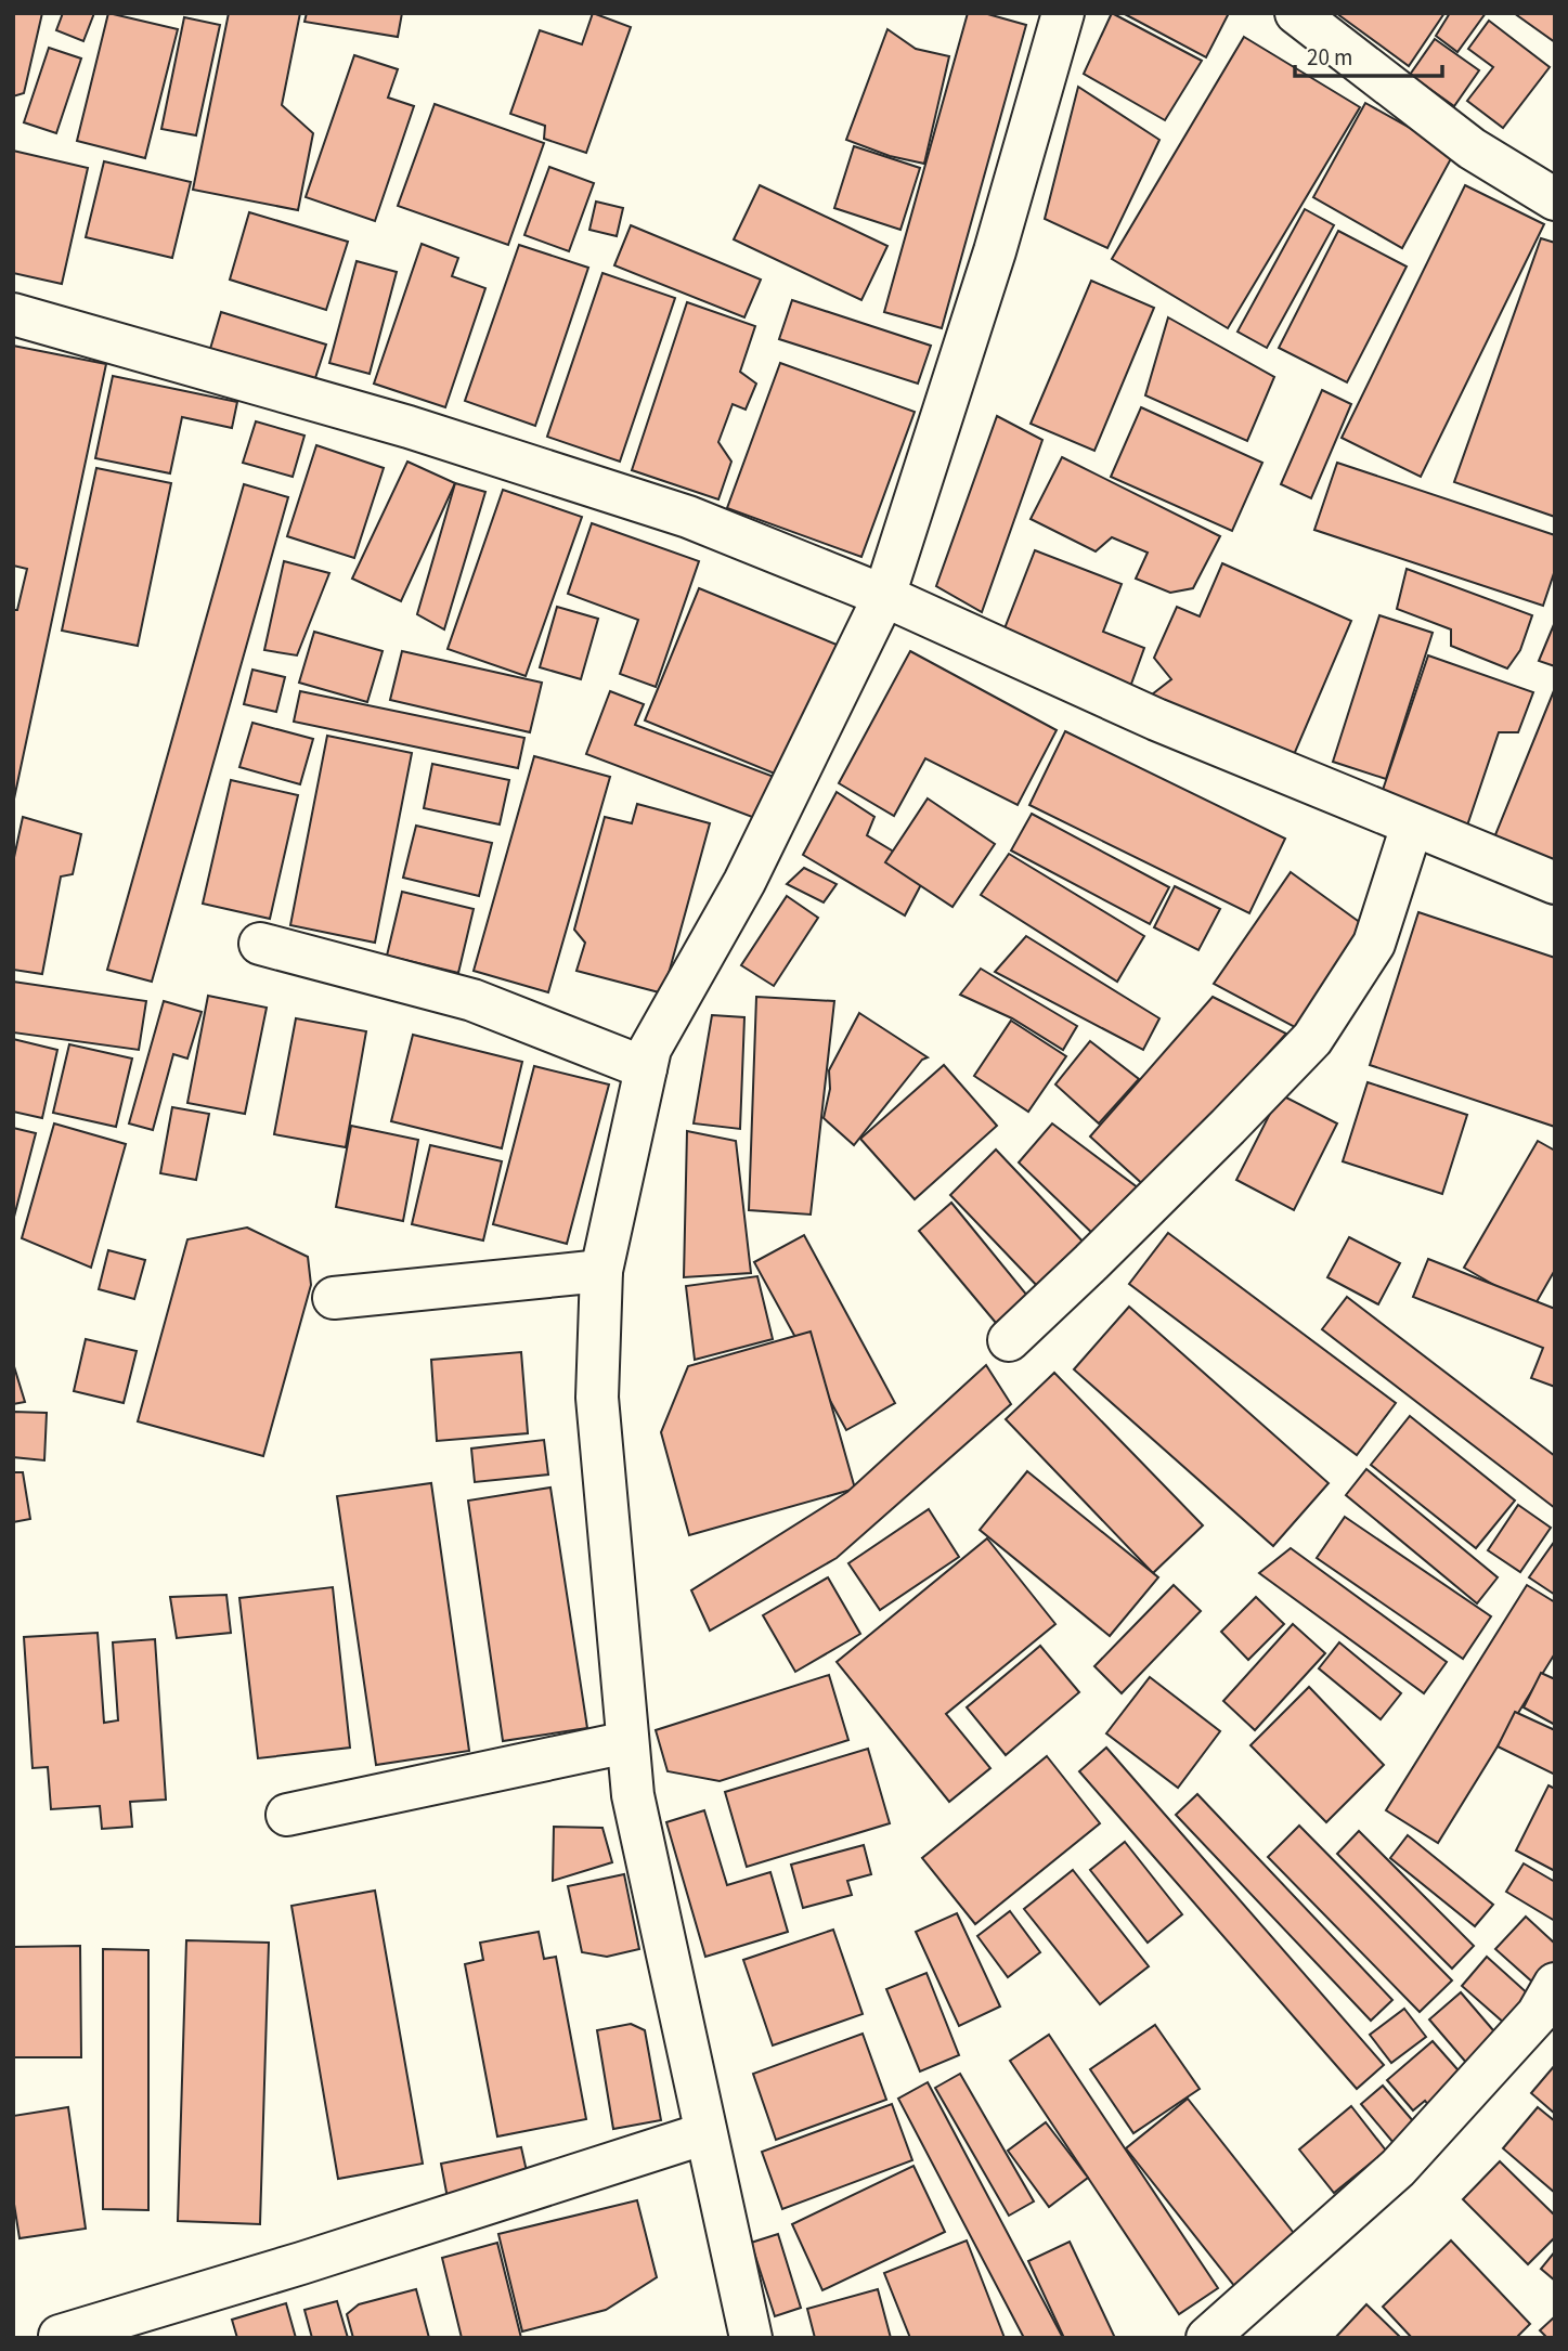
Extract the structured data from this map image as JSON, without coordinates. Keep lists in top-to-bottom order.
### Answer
{
  "scale_bar": "20 m"
}
